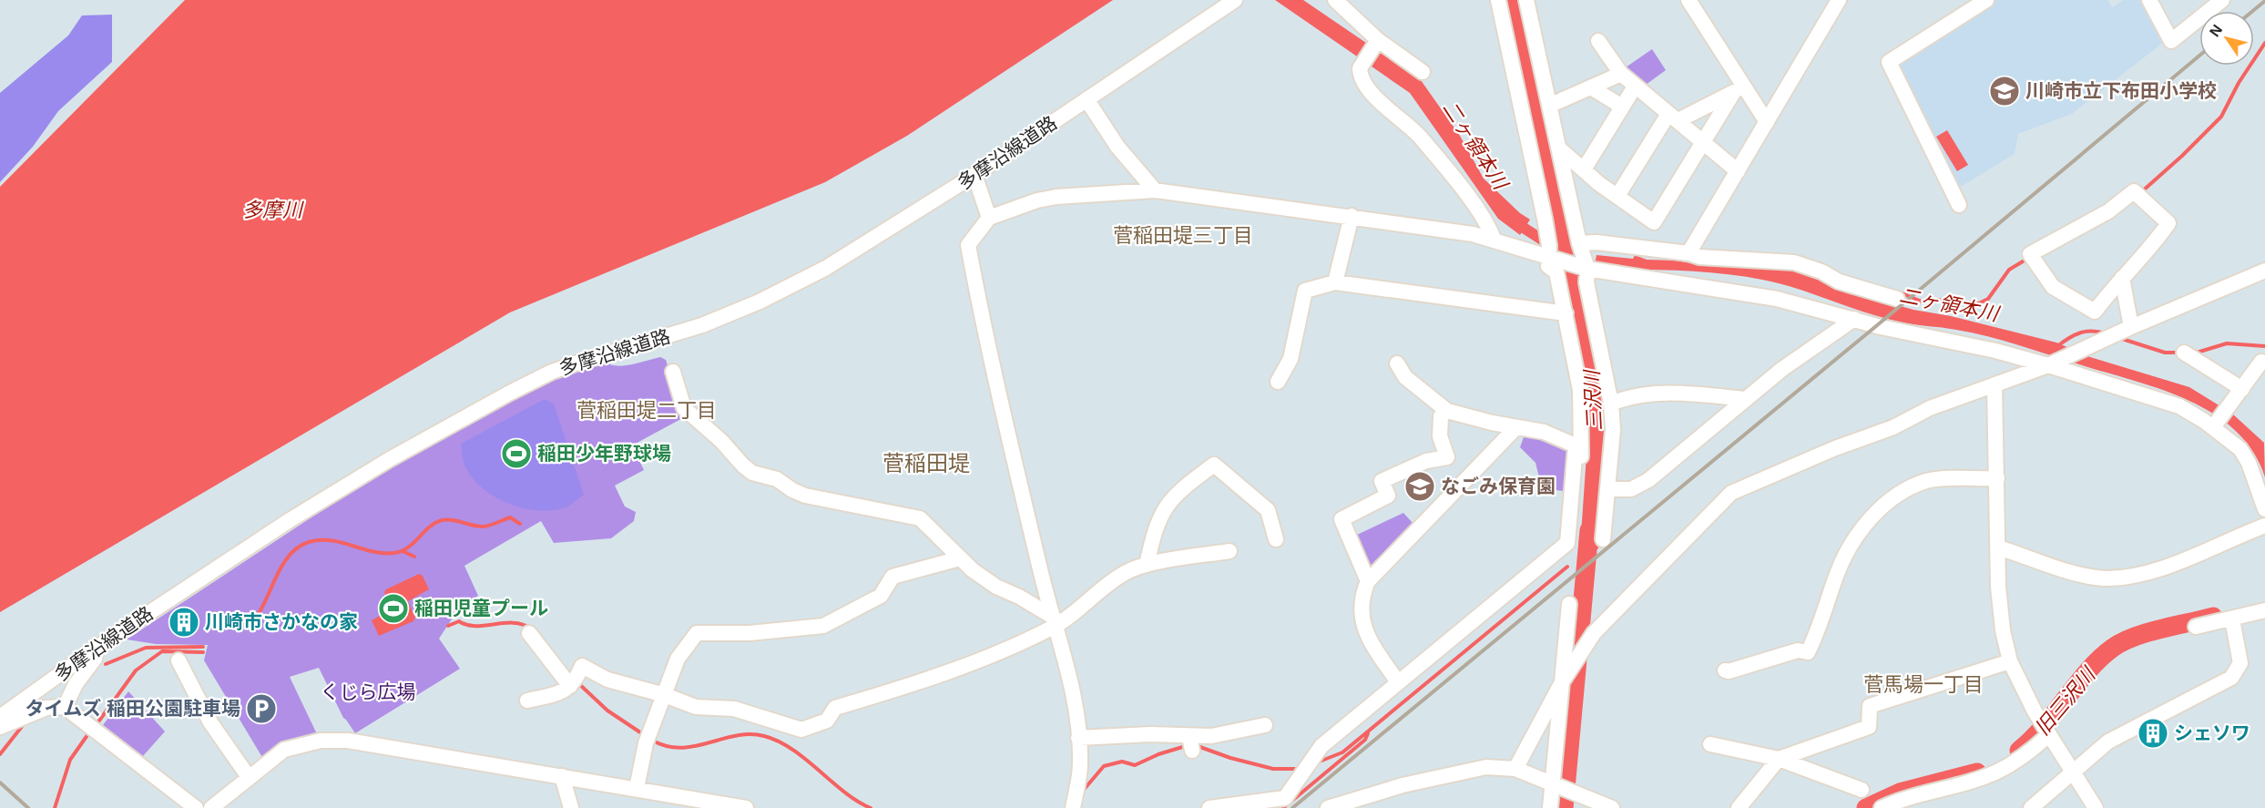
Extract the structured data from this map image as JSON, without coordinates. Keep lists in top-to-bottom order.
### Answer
{
  "streets": {
    "street": ["多摩沿線道路"]
  },
  "districts": [
    "菅稲田堤三丁目",
    "菅稲田堤二丁目",
    "菅稲田堤",
    "菅馬場一丁目"
  ],
  "water": [
    "二ヶ領本川",
    "多摩川",
    "三沢川",
    "旧三沢川"
  ],
  "parks": ["くじら広場"],
  "places": {
    "school or university": ["川崎市立下布田小学校", "なごみ保育園"],
    "sports": ["稲田少年野球場", "稲田児童プール"],
    "building": ["川崎市さかなの家", "シェソワ"],
    "parking": ["タイムズ 稲田公園駐車場"]
  },
  "north": "top left"
}
